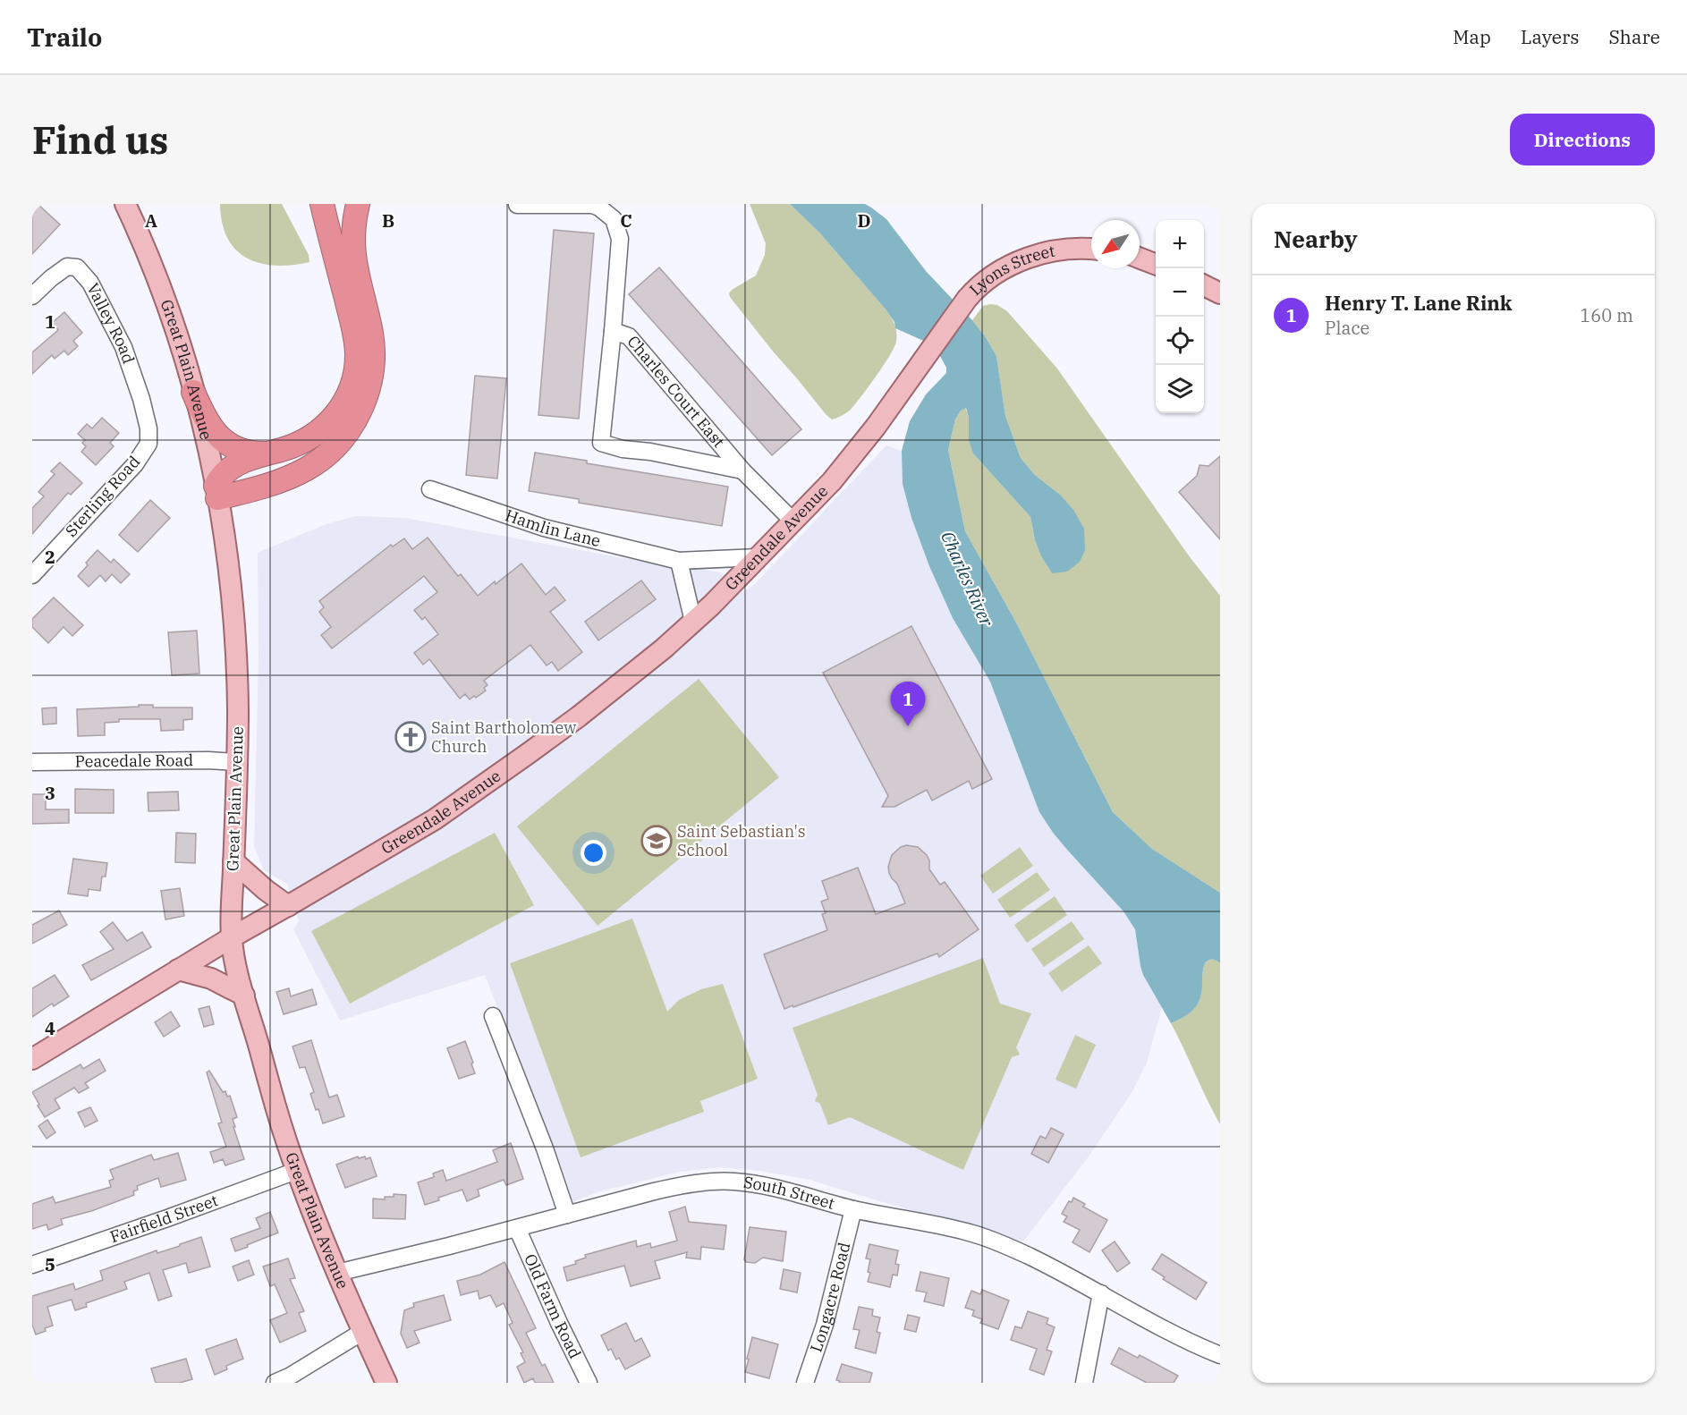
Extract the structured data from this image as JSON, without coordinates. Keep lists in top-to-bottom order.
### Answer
{
  "streets": {
    "main road": ["Lyons Street", "Great Plain Avenue", "Greendale Avenue"],
    "street": [
      "Valley Road",
      "Charles Court East",
      "Sterling Road",
      "Hamlin Lane",
      "Peacedale Road",
      "South Street",
      "Fairfield Street",
      "Longacre Road",
      "Old Farm Road"
    ]
  },
  "crossings": [
    ["Lyons Street", "Greendale Avenue"],
    ["Valley Road", "Sterling Road"],
    ["Great Plain Avenue", "Greendale Avenue"],
    ["Great Plain Avenue", "Peacedale Road"],
    ["Great Plain Avenue", "South Street"],
    ["Great Plain Avenue", "Fairfield Street"],
    ["Charles Court East", "Greendale Avenue"],
    ["Hamlin Lane", "Greendale Avenue"],
    ["South Street", "Longacre Road"],
    ["South Street", "Old Farm Road"]
  ],
  "water": ["Charles River"],
  "places": {
    "church": ["Saint Bartholomew Church"],
    "school or university": ["Saint Sebastian's School"]
  },
  "north": "bottom left",
  "page": {
    "header": "Trailo",
    "nav": ["Map", "Layers", "Share"],
    "buttons": "Directions",
    "title": "Find us",
    "heading": "Nearby",
    "map_buttons": ["+", "−"],
    "list": [
      {
        "mark": "1",
        "name": "Henry T. Lane Rink",
        "note": "Place",
        "value": "160 m"
      }
    ],
    "pins": "1"
  },
  "grid": {
    "columns": [
      "A",
      "B",
      "C",
      "D"
    ],
    "rows": [
      "1",
      "2",
      "3",
      "4",
      "5"
    ]
  }
}
